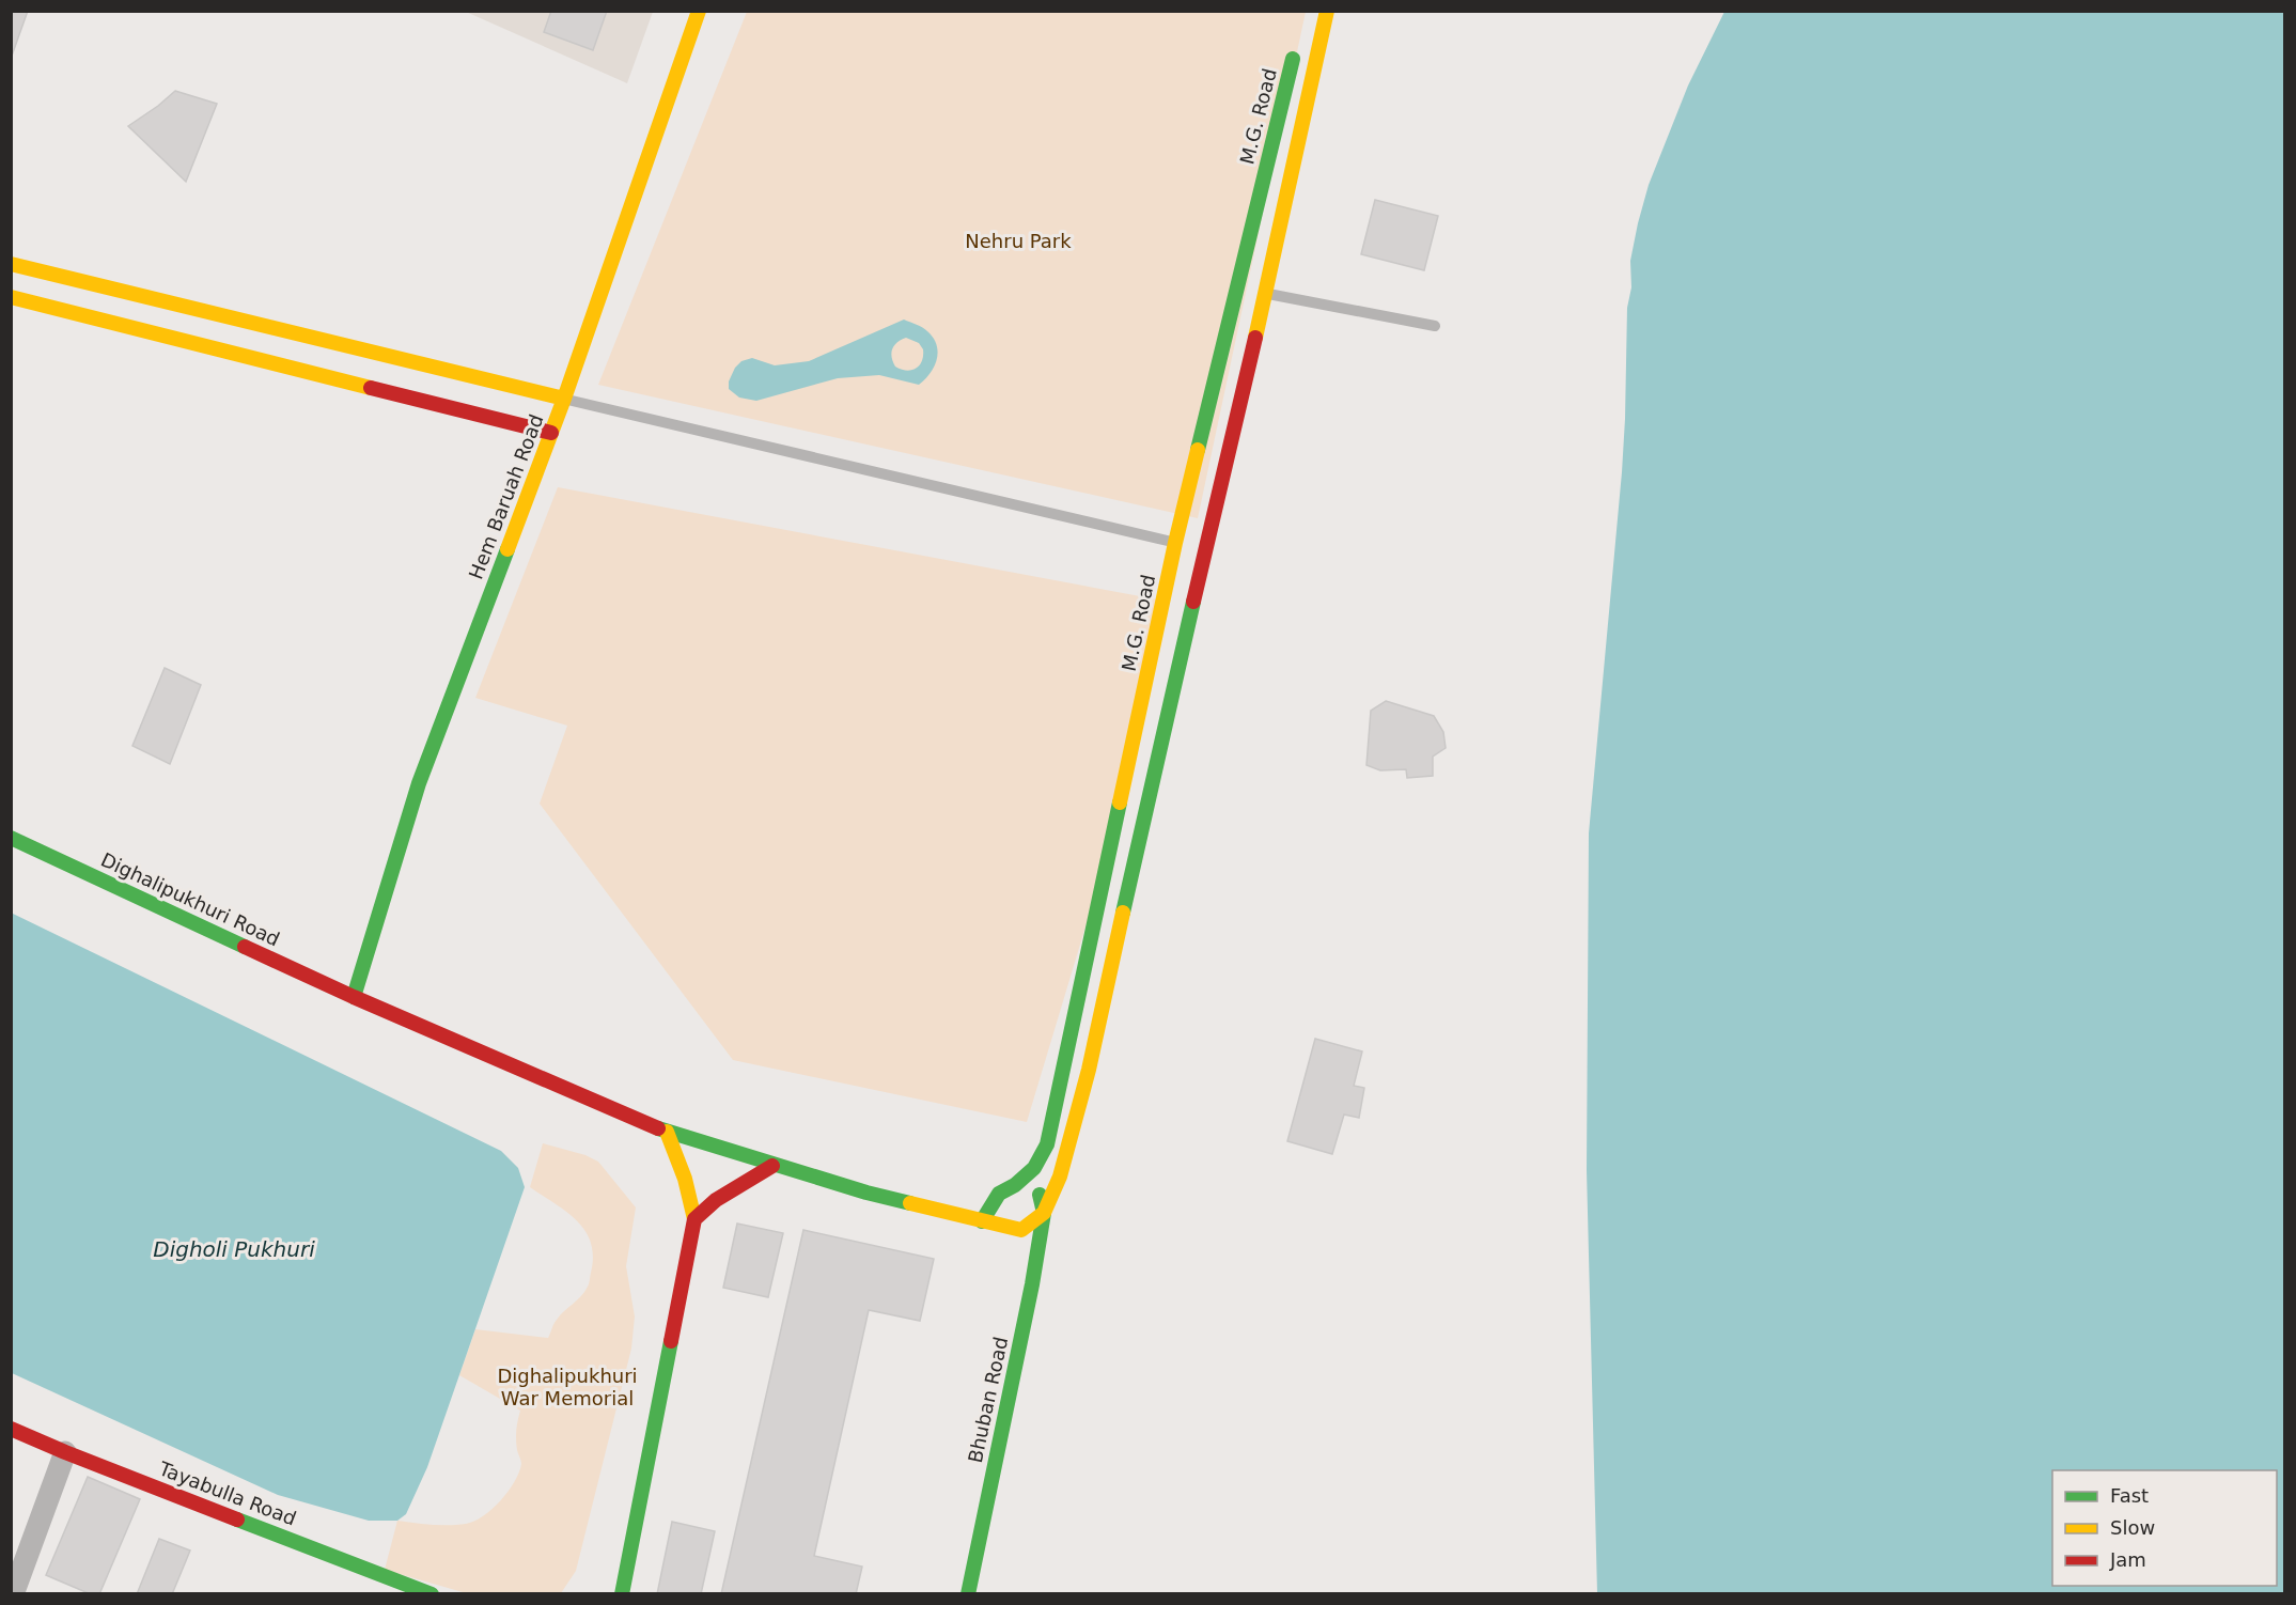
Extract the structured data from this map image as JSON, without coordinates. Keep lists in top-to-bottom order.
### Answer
{
  "streets": {
    "main road": [
      "M.G. Road",
      "Hem Baruah Road",
      "Dighalipukhuri Road",
      "Bhuban Road",
      "Tayabulla Road"
    ]
  },
  "crossings": [
    ["M.G. Road", "Dighalipukhuri Road"],
    ["Hem Baruah Road", "Dighalipukhuri Road"],
    ["Dighalipukhuri Road", "Bhuban Road"]
  ],
  "water": ["Digholi Pukhuri"],
  "parks": ["Nehru Park", "Dighalipukhuri War Memorial"],
  "legend": ["Fast", "Slow", "Jam"]
}
